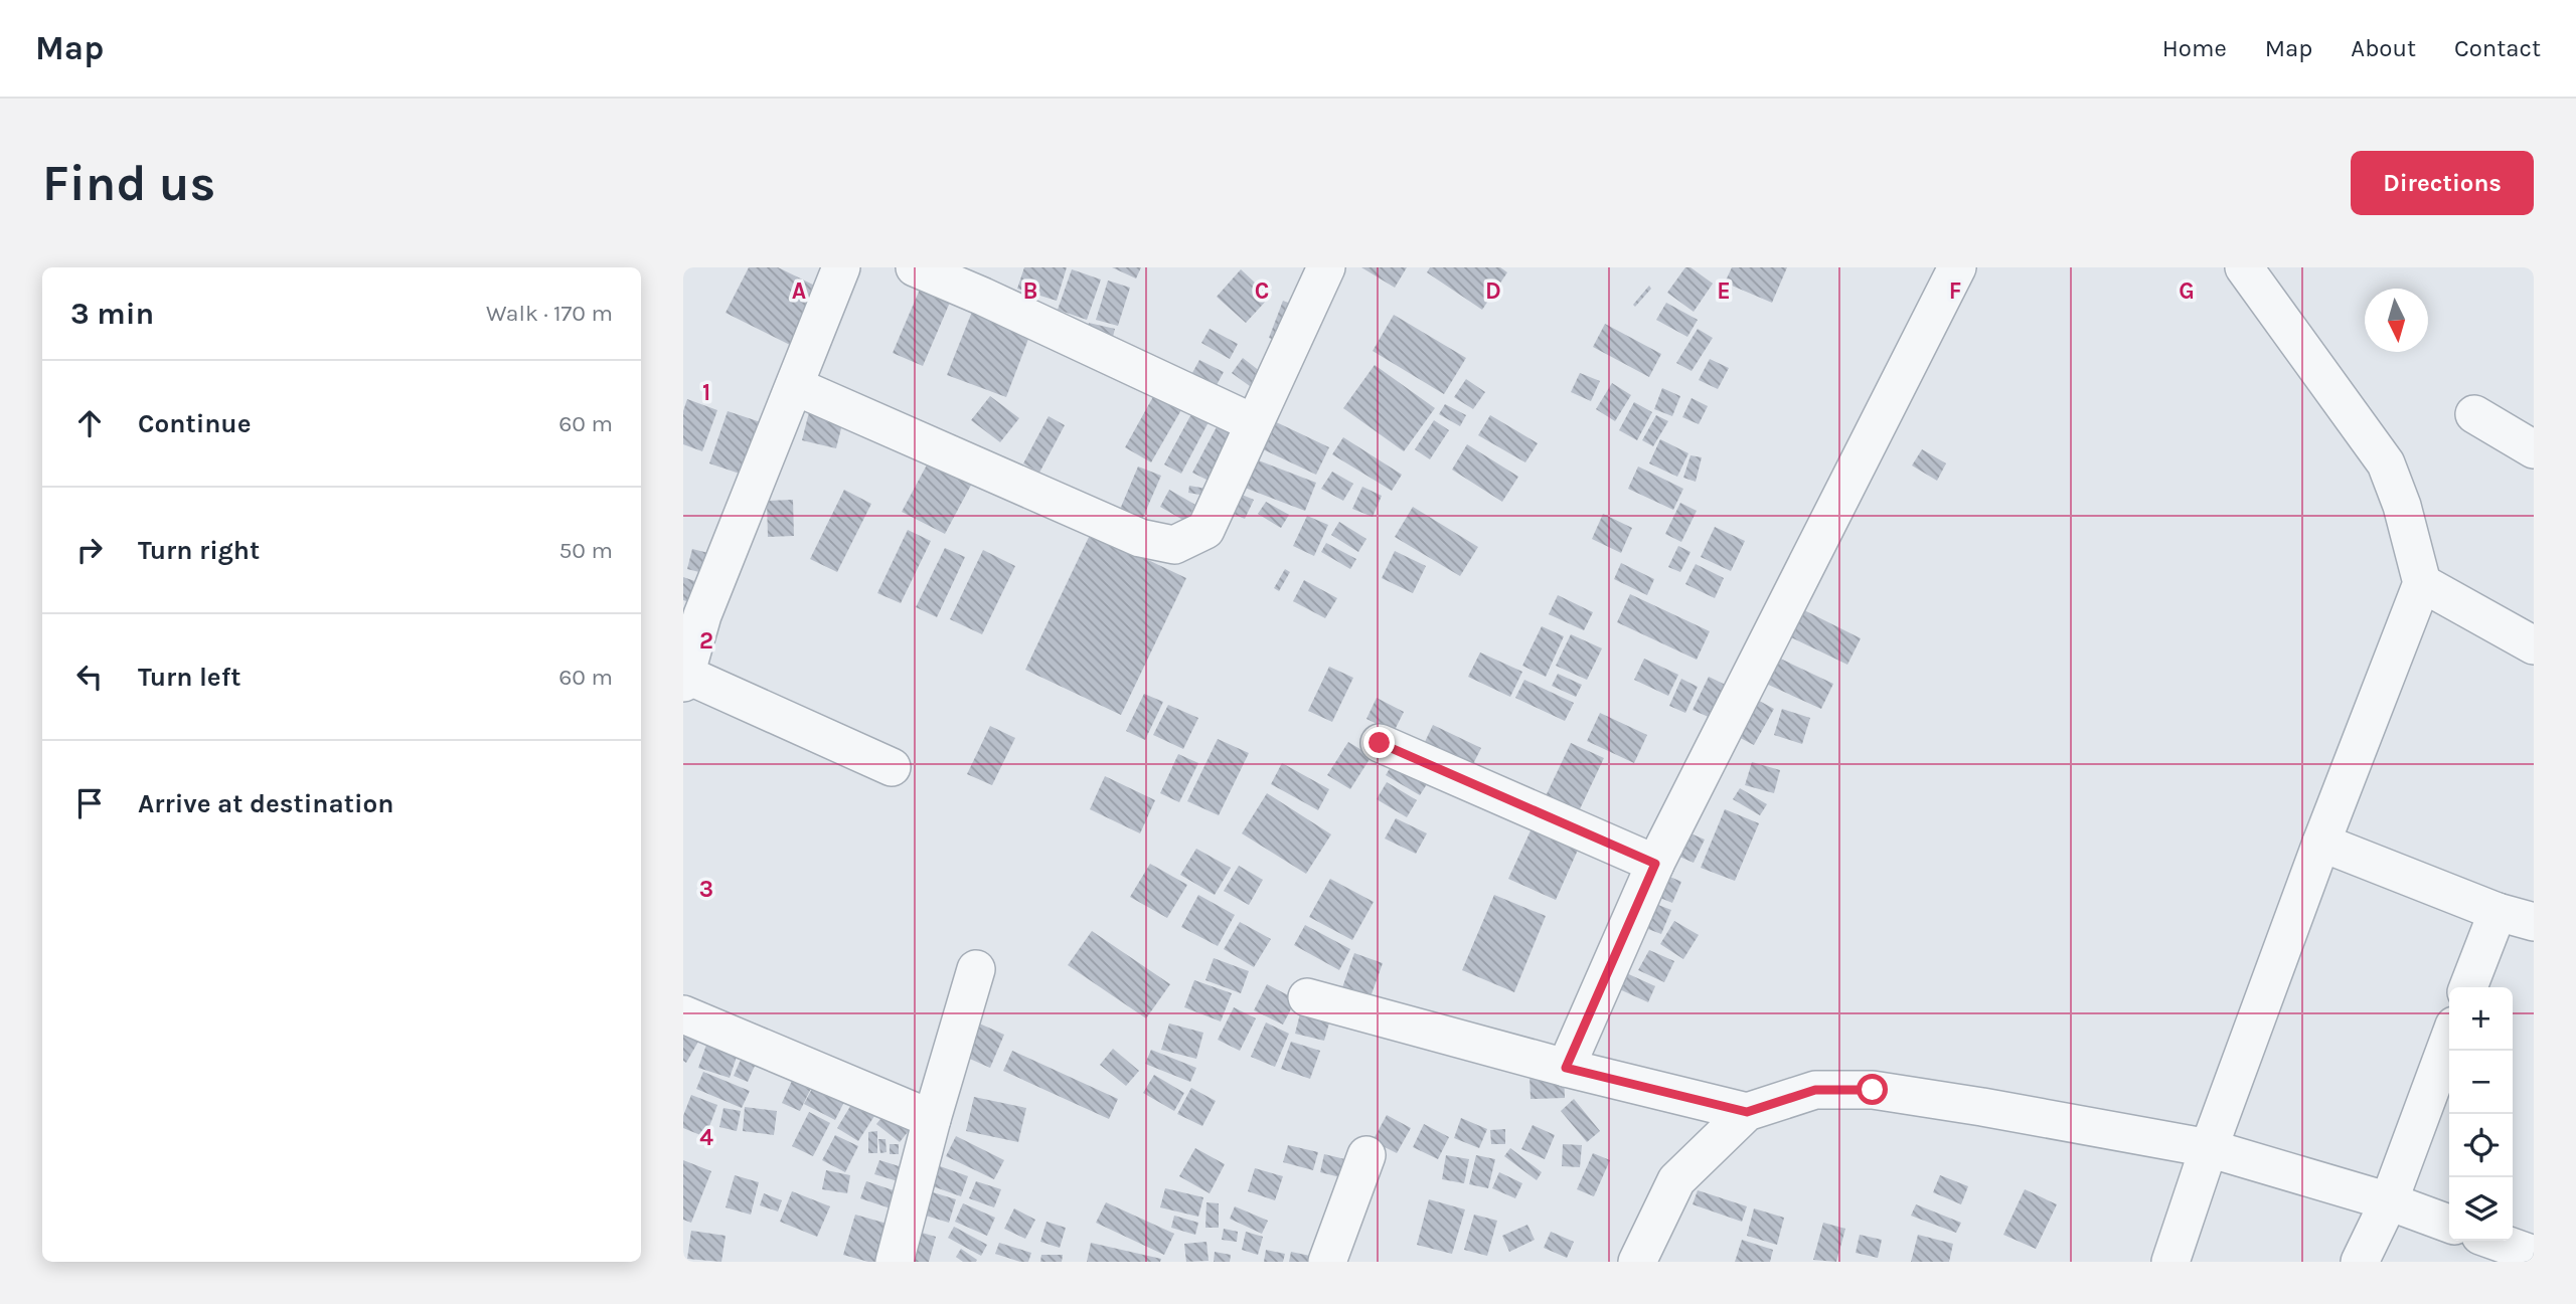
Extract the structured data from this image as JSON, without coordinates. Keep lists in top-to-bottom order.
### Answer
{
  "north": "bottom",
  "page": {
    "header": "Map",
    "nav": [
      "Home",
      "Map",
      "About",
      "Contact"
    ],
    "buttons": "Directions",
    "title": "Find us",
    "heading": ["3 min", "Walk · 170 m"],
    "list": [
      ["Continue", "60 m"],
      ["Turn right", "50 m"],
      ["Turn left", "60 m"],
      "Arrive at destination"
    ],
    "map_buttons": ["+", "−"]
  },
  "grid": {
    "columns": [
      "A",
      "B",
      "C",
      "D",
      "E",
      "F",
      "G"
    ],
    "rows": [
      "1",
      "2",
      "3",
      "4"
    ]
  }
}
